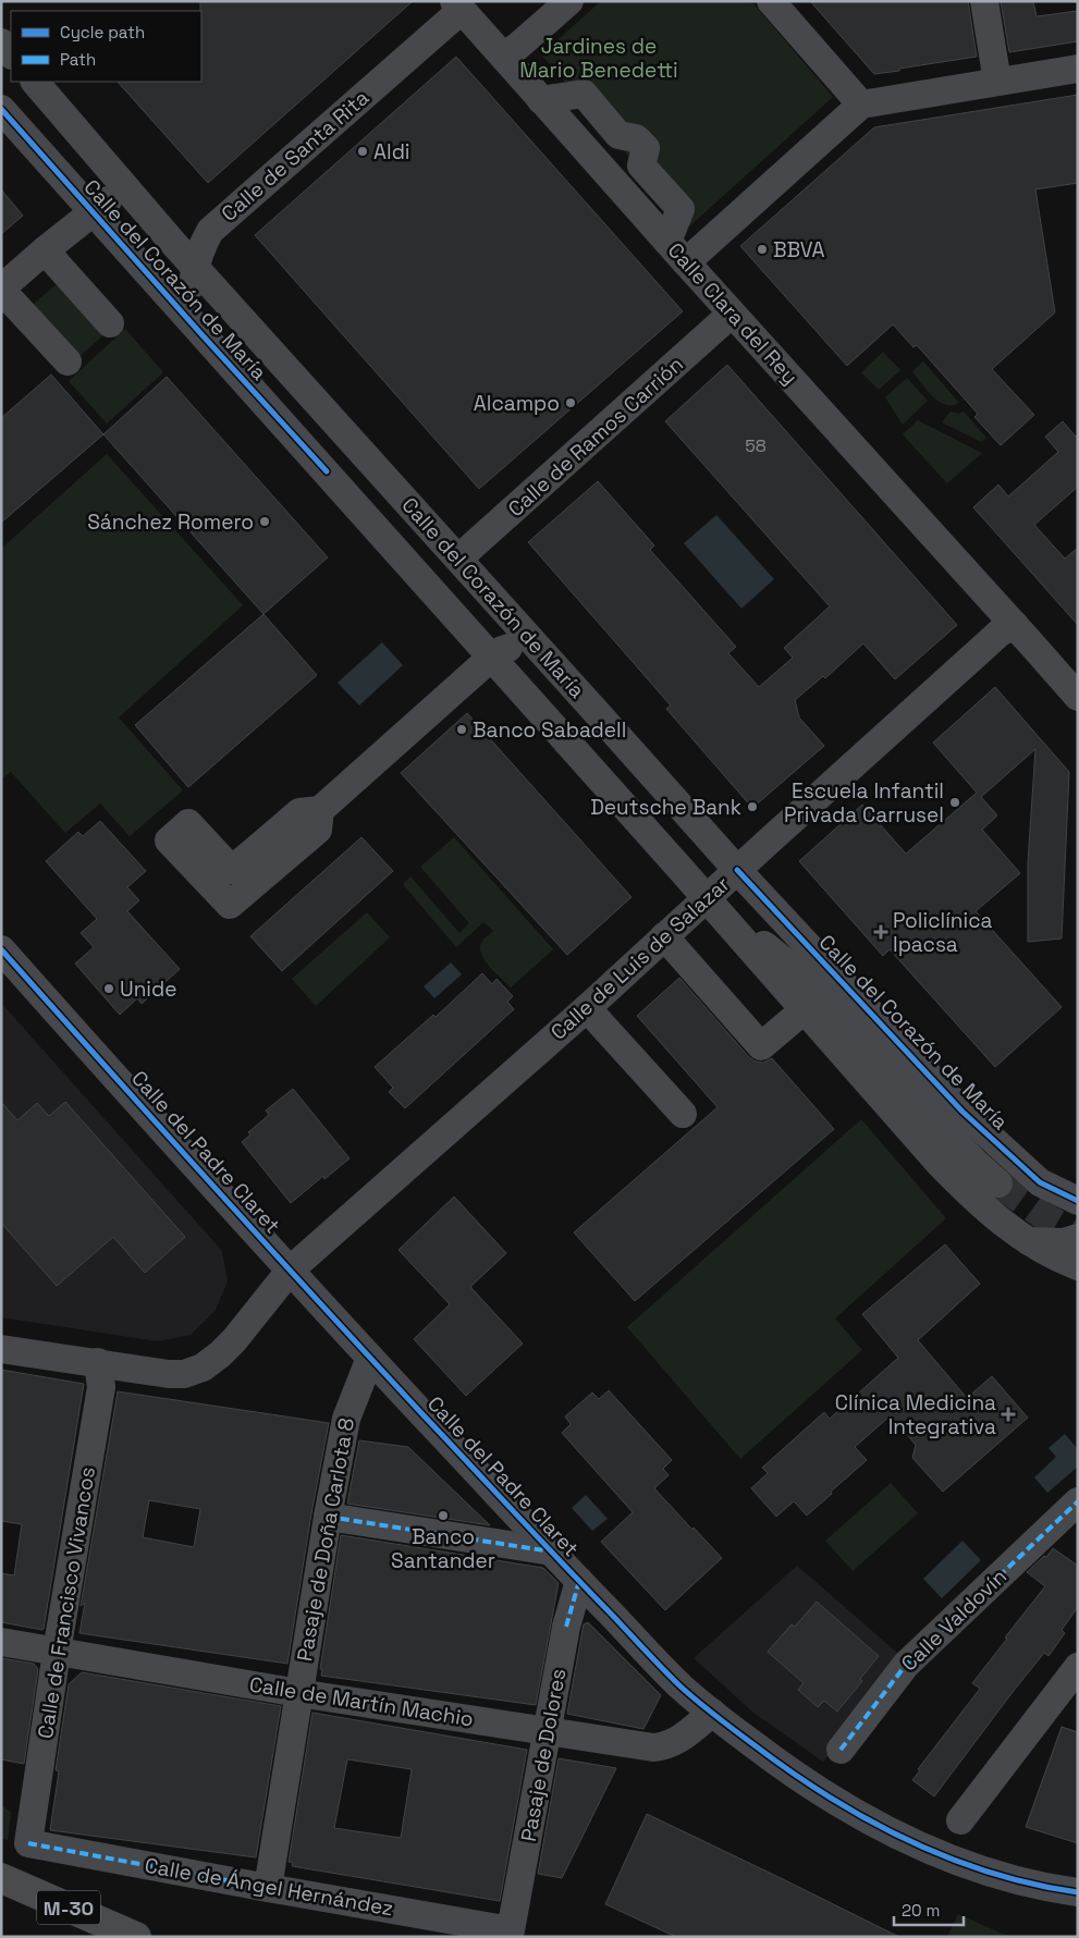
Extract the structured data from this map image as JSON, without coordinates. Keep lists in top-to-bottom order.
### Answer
{
  "streets": {
    "highway": ["M-30"],
    "street": [
      "Calle de Santa Rita",
      "Calle del Corazón de María",
      "Calle Clara del Rey",
      "Calle de Ramos Carrión",
      "Calle de Luis de Salazar",
      "Calle del Padre Claret",
      "Pasaje de Doña Carlota 8",
      "Calle de Francisco Vivancos",
      "Calle Valdovín",
      "Calle de Martín Machio",
      "Pasaje de Dolores",
      "Calle de Ángel Hernández"
    ]
  },
  "crossings": [
    ["Calle de Santa Rita", "Calle del Corazón de María"],
    ["Calle de Santa Rita", "Calle Clara del Rey"],
    ["Calle del Corazón de María", "Calle de Ramos Carrión"],
    ["Calle del Corazón de María", "Calle de Luis de Salazar"],
    ["Calle Clara del Rey", "Calle de Ramos Carrión"],
    ["Calle Clara del Rey", "Calle de Luis de Salazar"],
    ["Calle de Luis de Salazar", "Calle del Padre Claret"],
    ["Calle de Luis de Salazar", "Calle de Francisco Vivancos"],
    ["Calle del Padre Claret", "Pasaje de Doña Carlota 8"],
    ["Calle del Padre Claret", "Calle de Martín Machio"],
    ["Calle del Padre Claret", "Pasaje de Dolores"],
    ["Pasaje de Doña Carlota 8", "Calle de Martín Machio"],
    ["Pasaje de Doña Carlota 8", "Calle de Ángel Hernández"],
    ["Calle de Francisco Vivancos", "Calle de Martín Machio"],
    ["Calle de Francisco Vivancos", "Calle de Ángel Hernández"],
    ["Calle de Martín Machio", "Pasaje de Dolores"],
    ["Pasaje de Dolores", "Calle de Ángel Hernández"]
  ],
  "parks": ["Jardines de Mario Benedetti"],
  "places": {
    "other": [
      "Aldi",
      "BBVA",
      "Alcampo",
      "Sánchez Romero",
      "Banco Sabadell",
      "Escuela Infantil Privada Carrusel",
      "Deutsche Bank",
      "Unide",
      "Banco Santander"
    ],
    "health": ["Policlínica Ipacsa", "Clínica Medicina Integrativa"]
  },
  "house_numbers": ["58"],
  "legend": ["Cycle path", "Path"],
  "scale_bar": "20 m"
}
